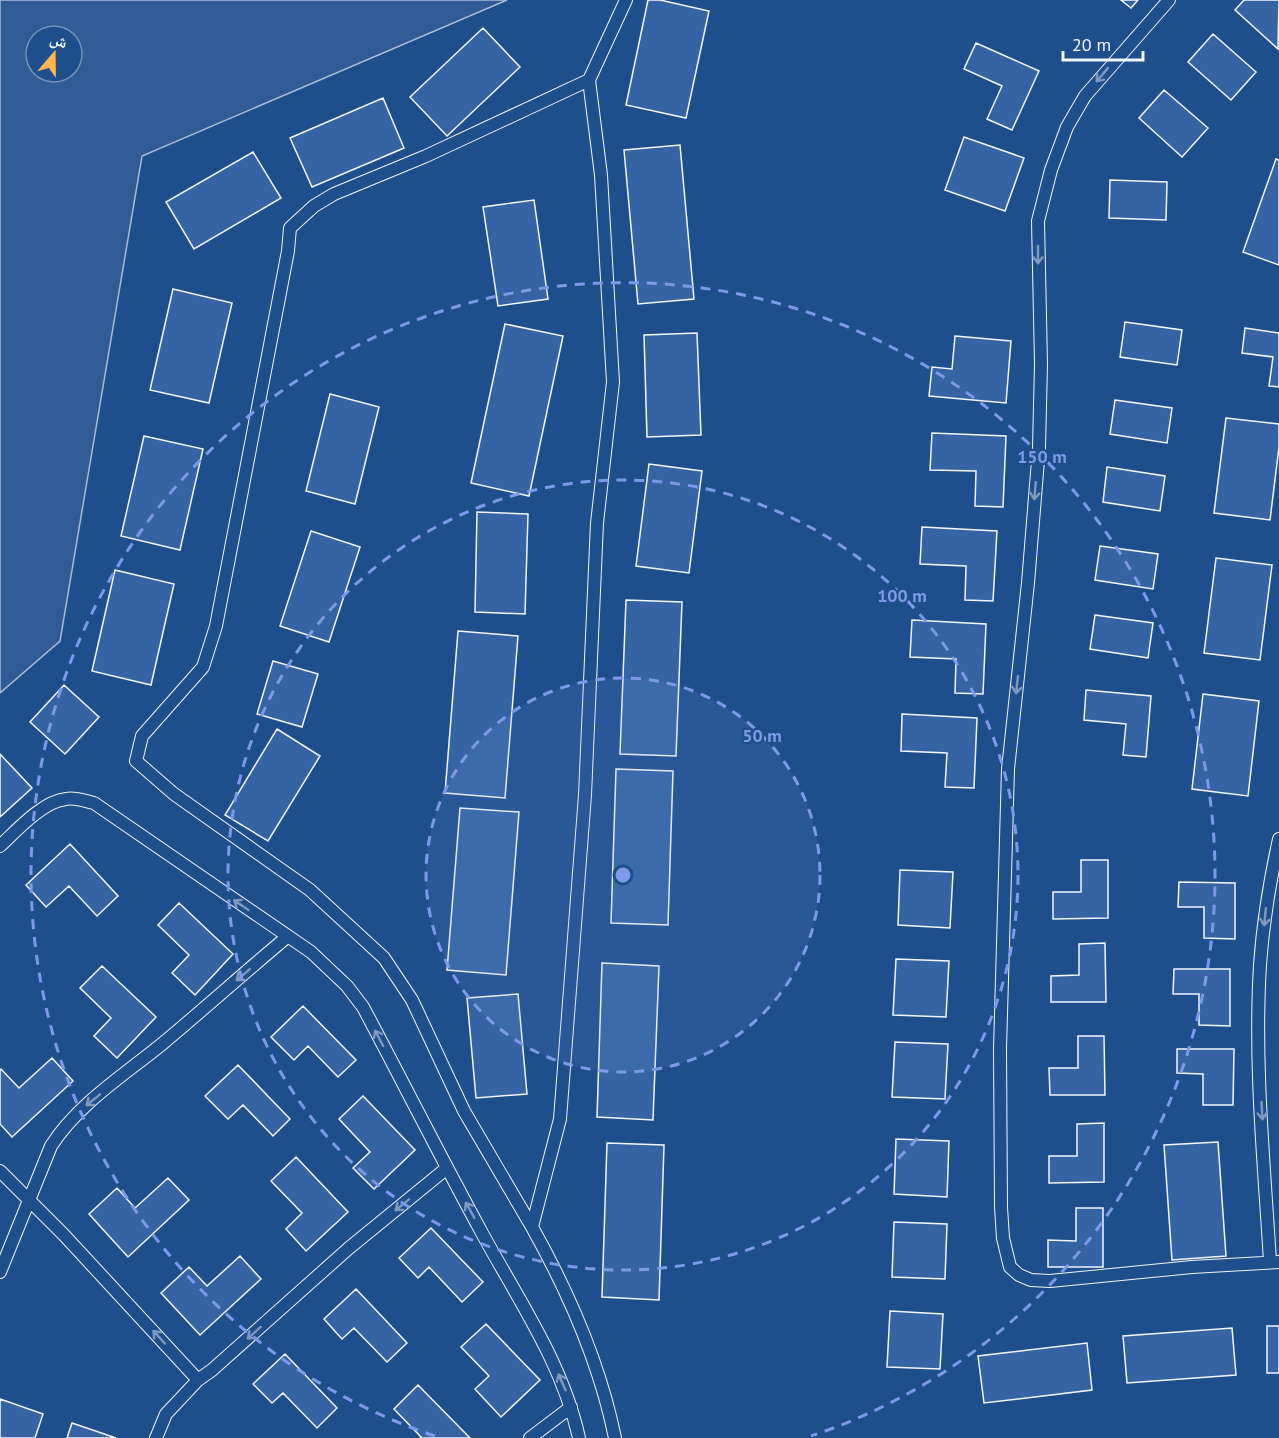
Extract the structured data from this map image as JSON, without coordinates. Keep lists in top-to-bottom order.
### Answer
{
  "scale_bar": "20 m",
  "north": "top",
  "rings": ["150 m", "100 m", "50 m"]
}
